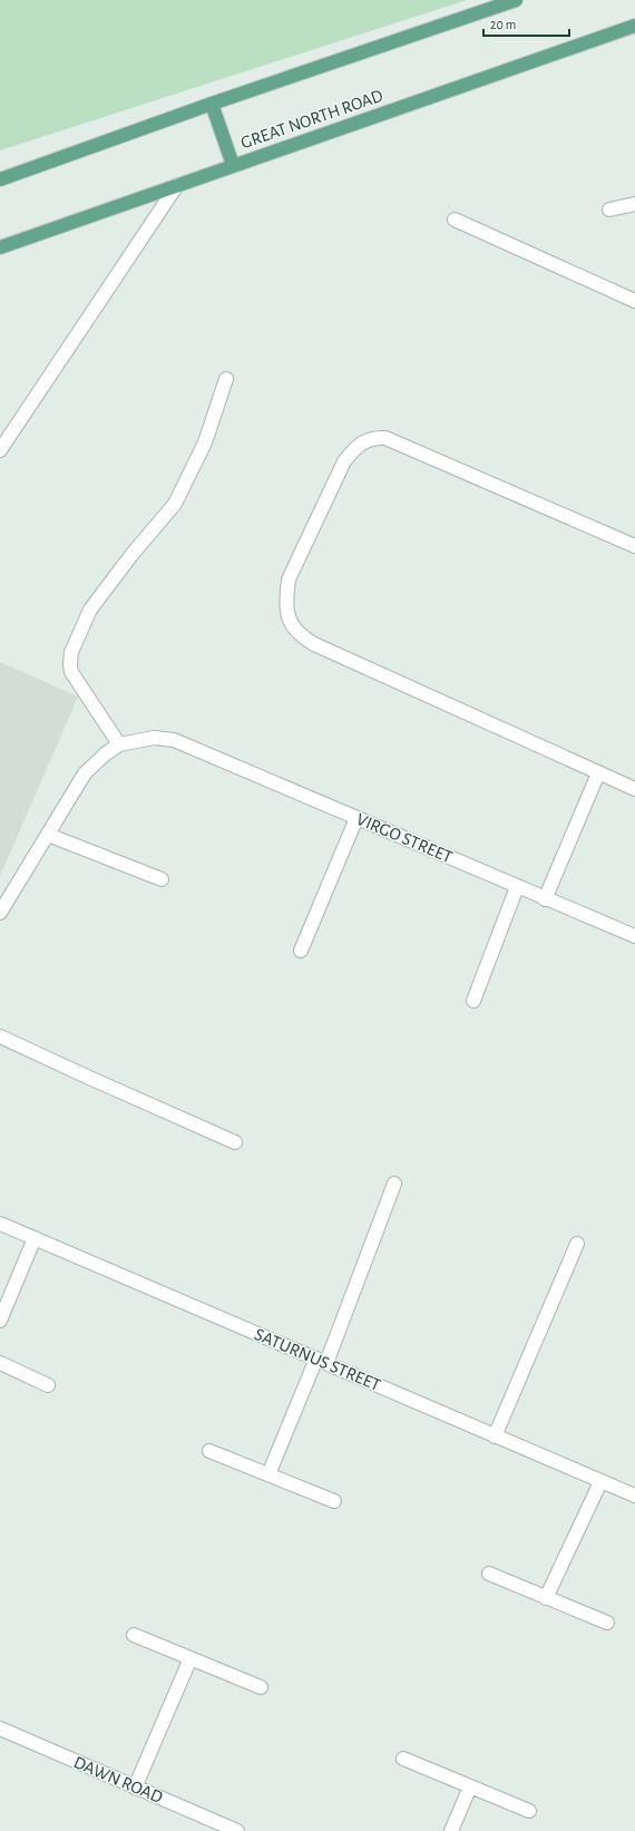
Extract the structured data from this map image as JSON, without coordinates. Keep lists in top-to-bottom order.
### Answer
{
  "streets": {
    "main road": ["GREAT NORTH ROAD"],
    "street": ["VIRGO STREET", "SATURNUS STREET", "DAWN ROAD"]
  },
  "scale_bar": "20 m"
}
